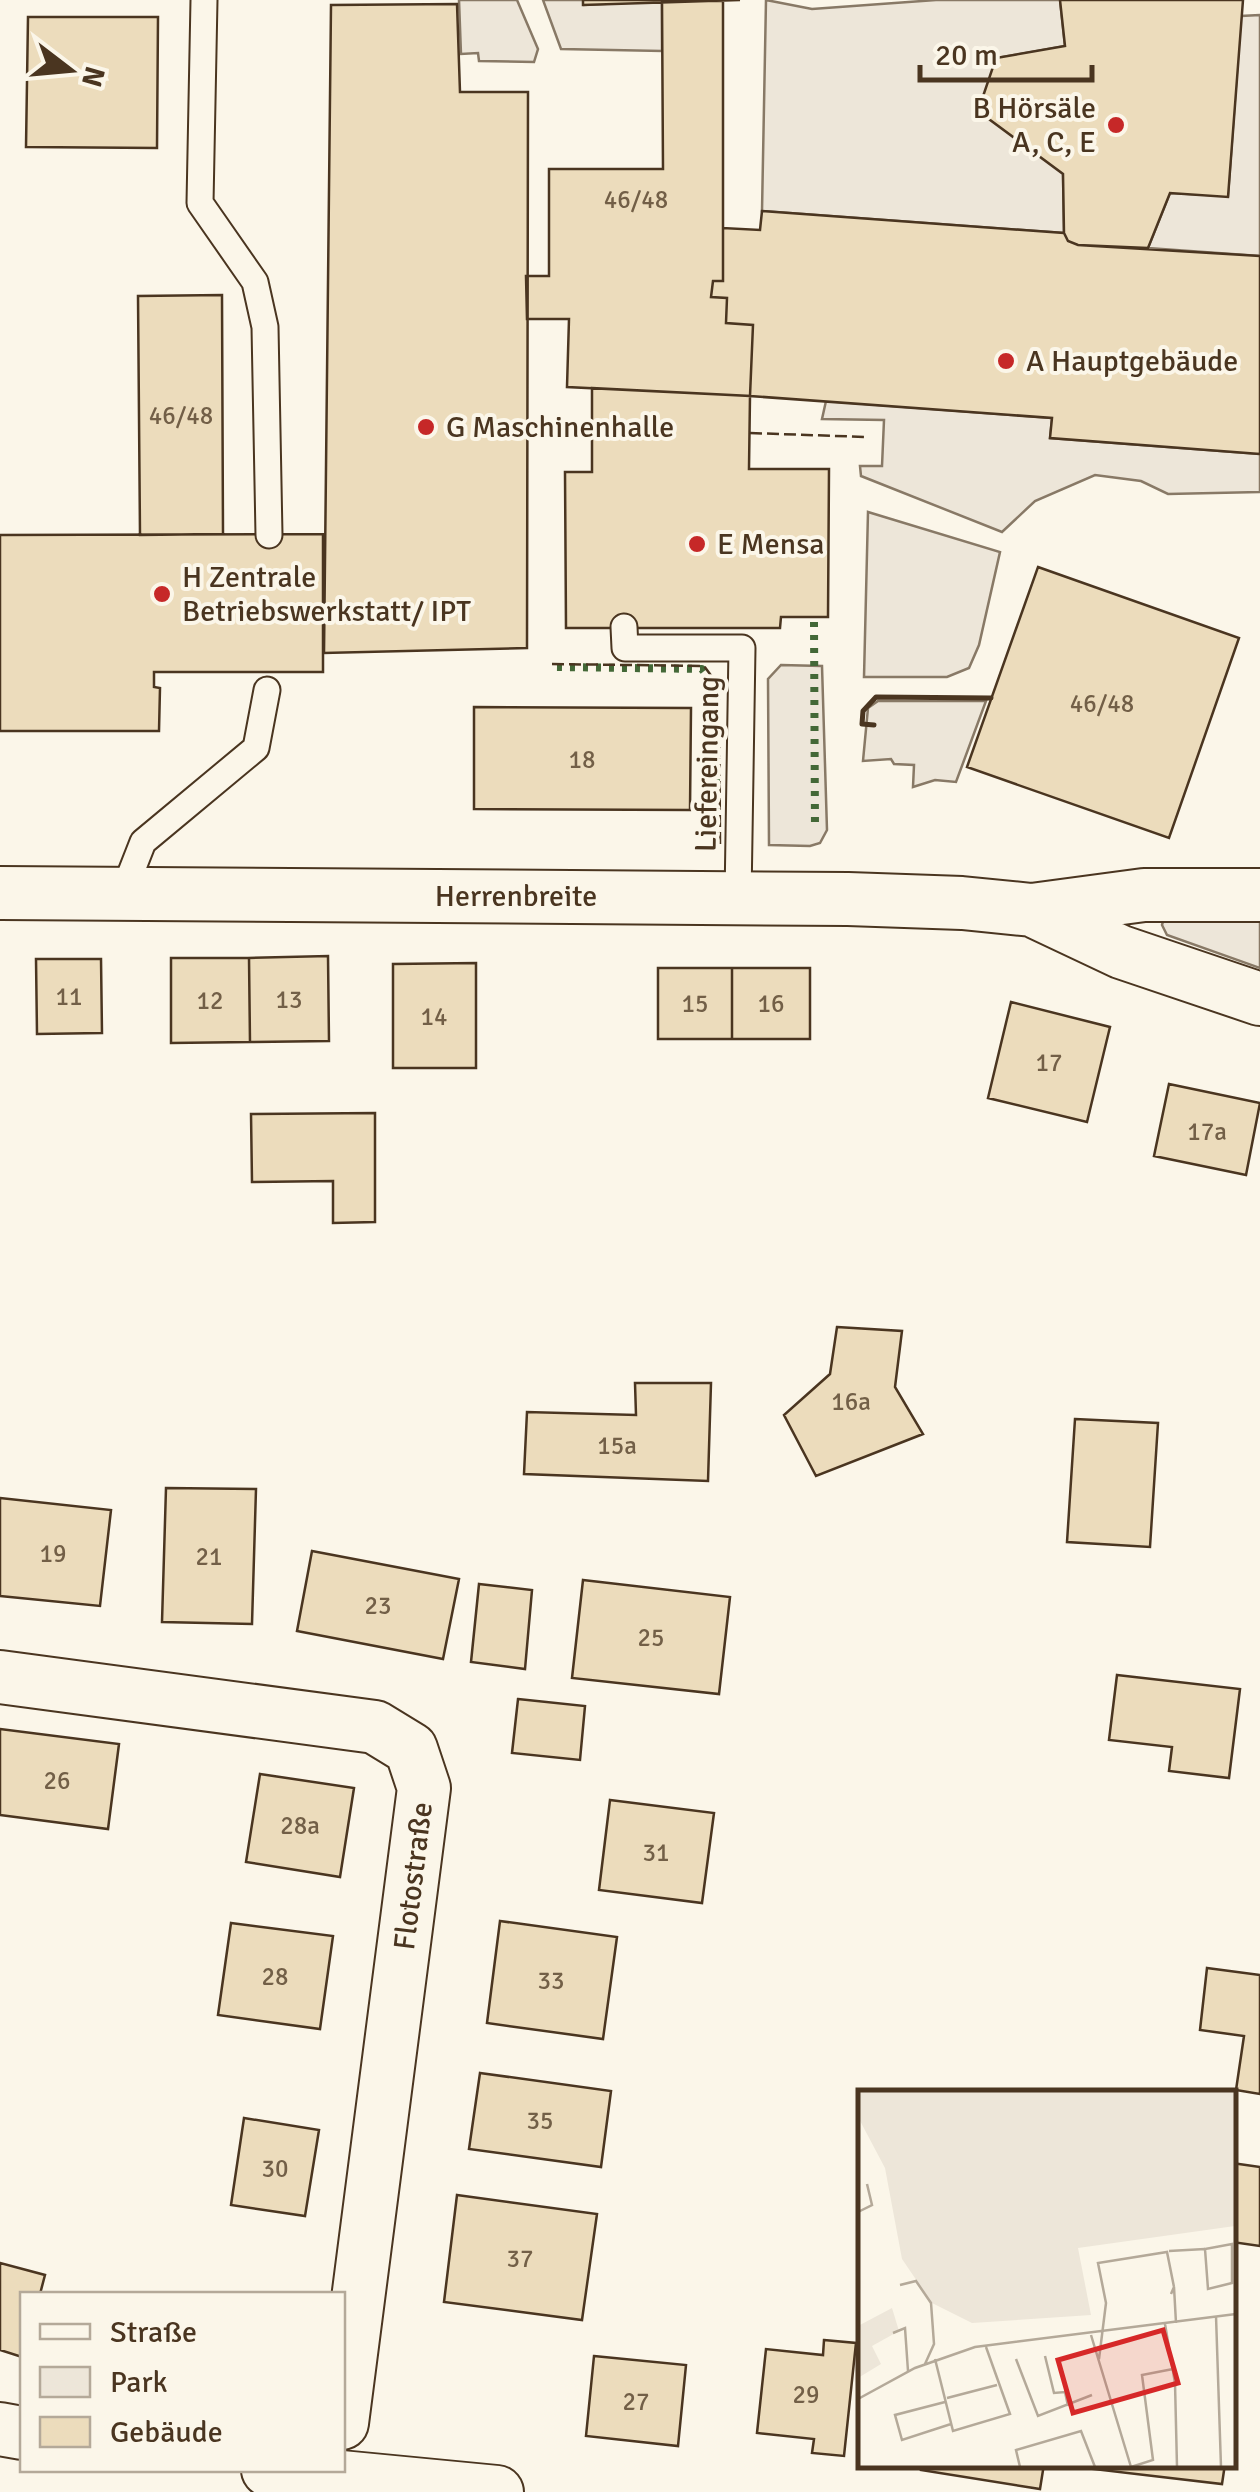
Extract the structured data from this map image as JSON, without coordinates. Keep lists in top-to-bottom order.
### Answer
{
  "streets": {
    "street": ["Herrenbreite", "Flotostraße"],
    "lane": ["Liefereingang"]
  },
  "crossings": [
    ["Liefereingang", "Herrenbreite"]
  ],
  "places": [
    "B Hörsäle A, C, E",
    "A Hauptgebäude",
    "G Maschinenhalle",
    "E Mensa",
    "H Zentrale Betriebswerkstatt/ IPT"
  ],
  "house_numbers": [
    "46/48",
    "46/48",
    "46/48",
    "18",
    "11",
    "13",
    "12",
    "15",
    "16",
    "14",
    "17",
    "17a",
    "16a",
    "15a",
    "19",
    "21",
    "23",
    "25",
    "26",
    "28a",
    "31",
    "28",
    "33",
    "35",
    "30",
    "37",
    "29",
    "27"
  ],
  "legend": ["Straße", "Park", "Gebäude"],
  "scale_bar": "20 m",
  "north": "right"
}
